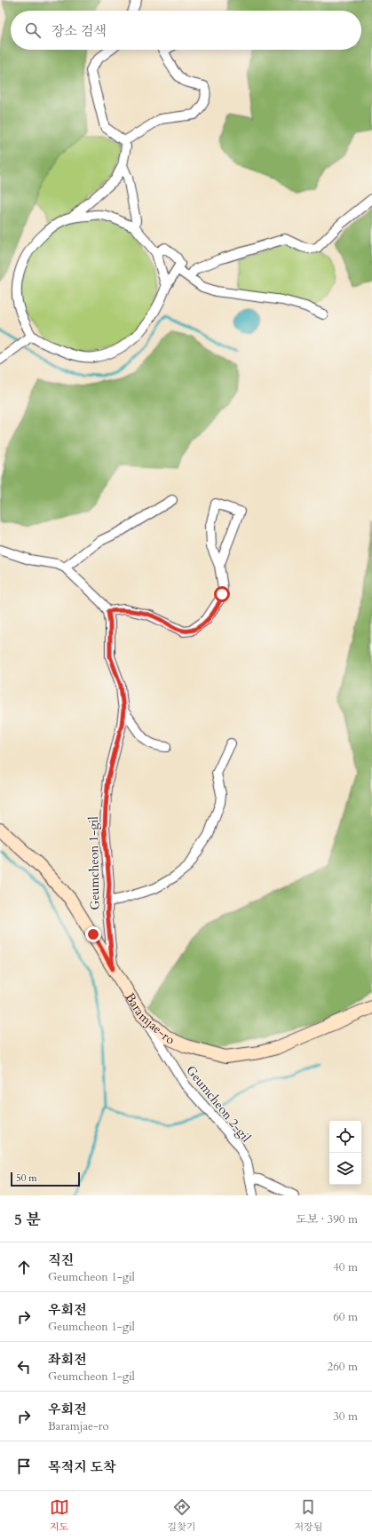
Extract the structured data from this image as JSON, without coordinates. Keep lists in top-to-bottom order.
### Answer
{
  "streets": {
    "street": ["Geumcheon 1-gil", "Baramjae-ro", "Geumcheon 2-gil"]
  },
  "crossings": [
    ["Geumcheon 1-gil", "Baramjae-ro"],
    ["Baramjae-ro", "Geumcheon 2-gil"]
  ],
  "scale_bar": "50 m",
  "page": {
    "search": "장소 검색",
    "scale": "50 m",
    "heading": ["5 분", "도보 · 390 m"],
    "list": [
      ["직진", "Geumcheon 1-gil", "40 m"],
      ["우회전", "Geumcheon 1-gil", "60 m"],
      ["좌회전", "Geumcheon 1-gil", "260 m"],
      ["우회전", "Baramjae-ro", "30 m"],
      "목적지 도착"
    ],
    "nav": ["지도", "길찾기", "저장됨"]
  }
}
